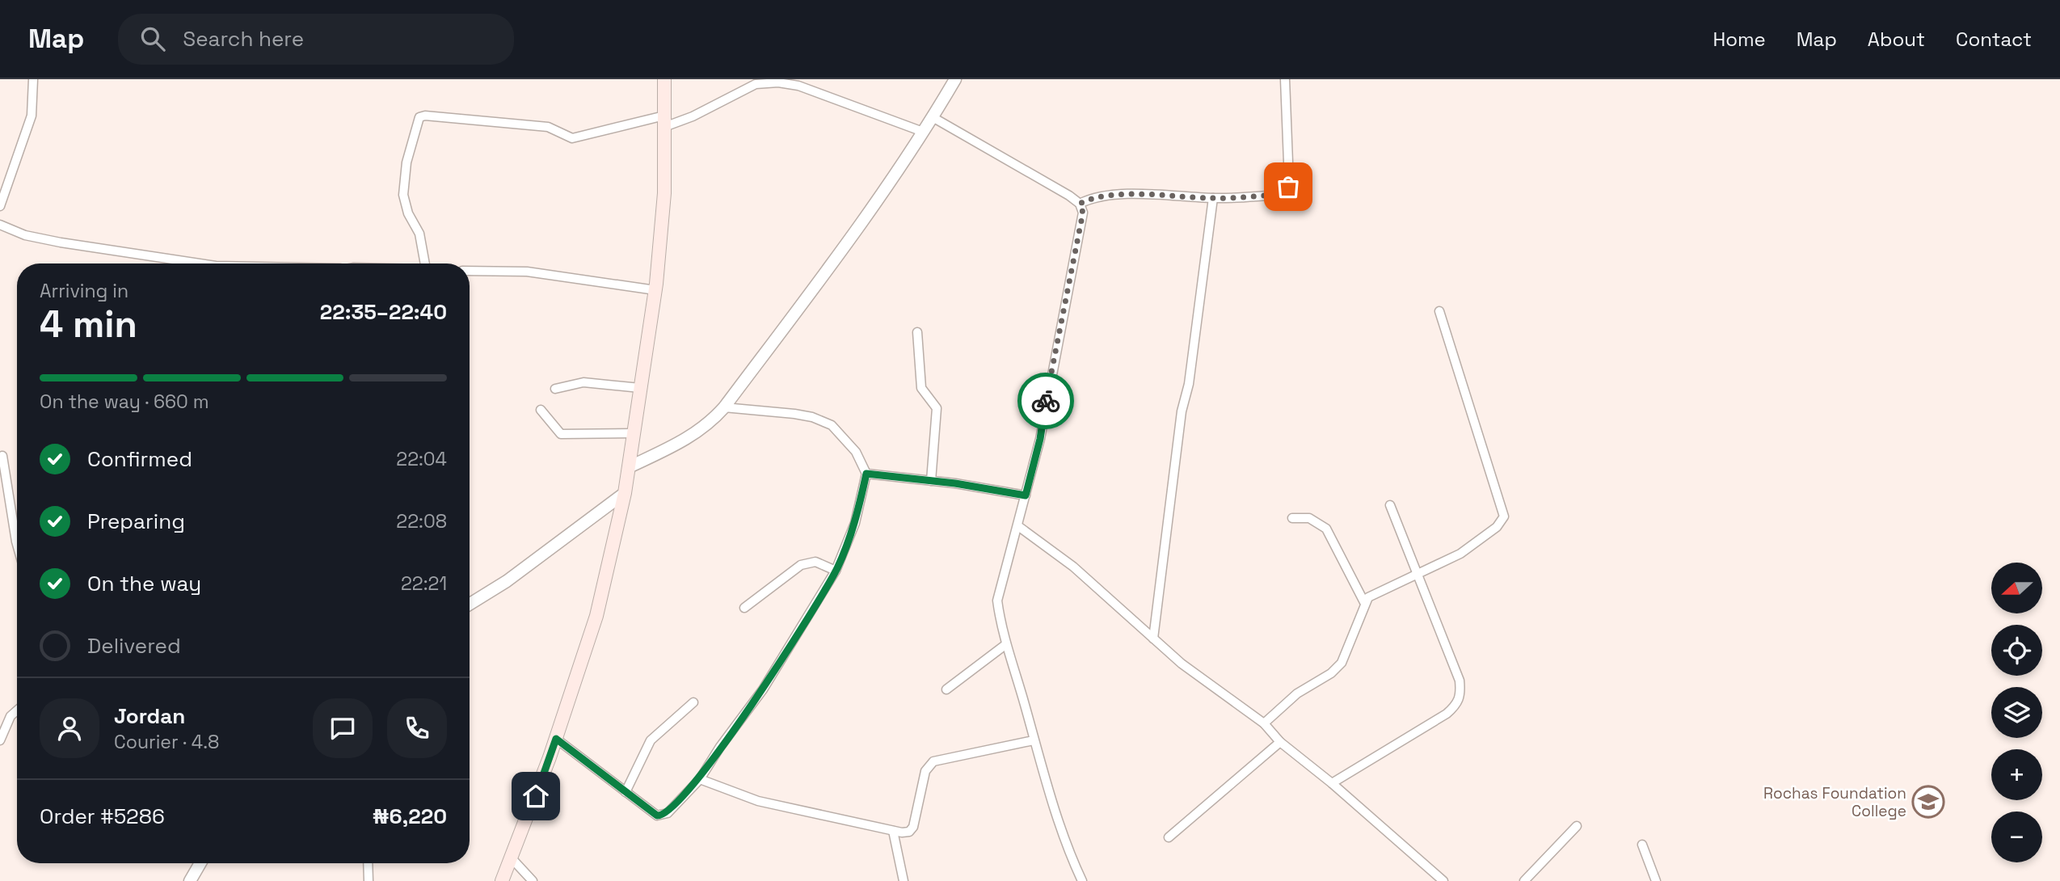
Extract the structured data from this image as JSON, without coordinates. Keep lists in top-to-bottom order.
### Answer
{
  "places": {
    "school or university": ["Rochas Foundation College"]
  },
  "north": "left",
  "page": {
    "header": "Map",
    "search": "Search here",
    "nav": [
      "Home",
      "Map",
      "About",
      "Contact"
    ],
    "heading": ["4 min", "Arriving in", "22:35–22:40"],
    "panel": [
      "Jordan",
      "Courier · 4.8",
      "Order #5286",
      "₦6,220"
    ],
    "bar": "On the way · 660 m",
    "list": [
      ["Confirmed", "22:04"],
      ["Preparing", "22:08"],
      ["On the way", "22:21"],
      "Delivered"
    ],
    "map_buttons": ["+", "−"]
  }
}
